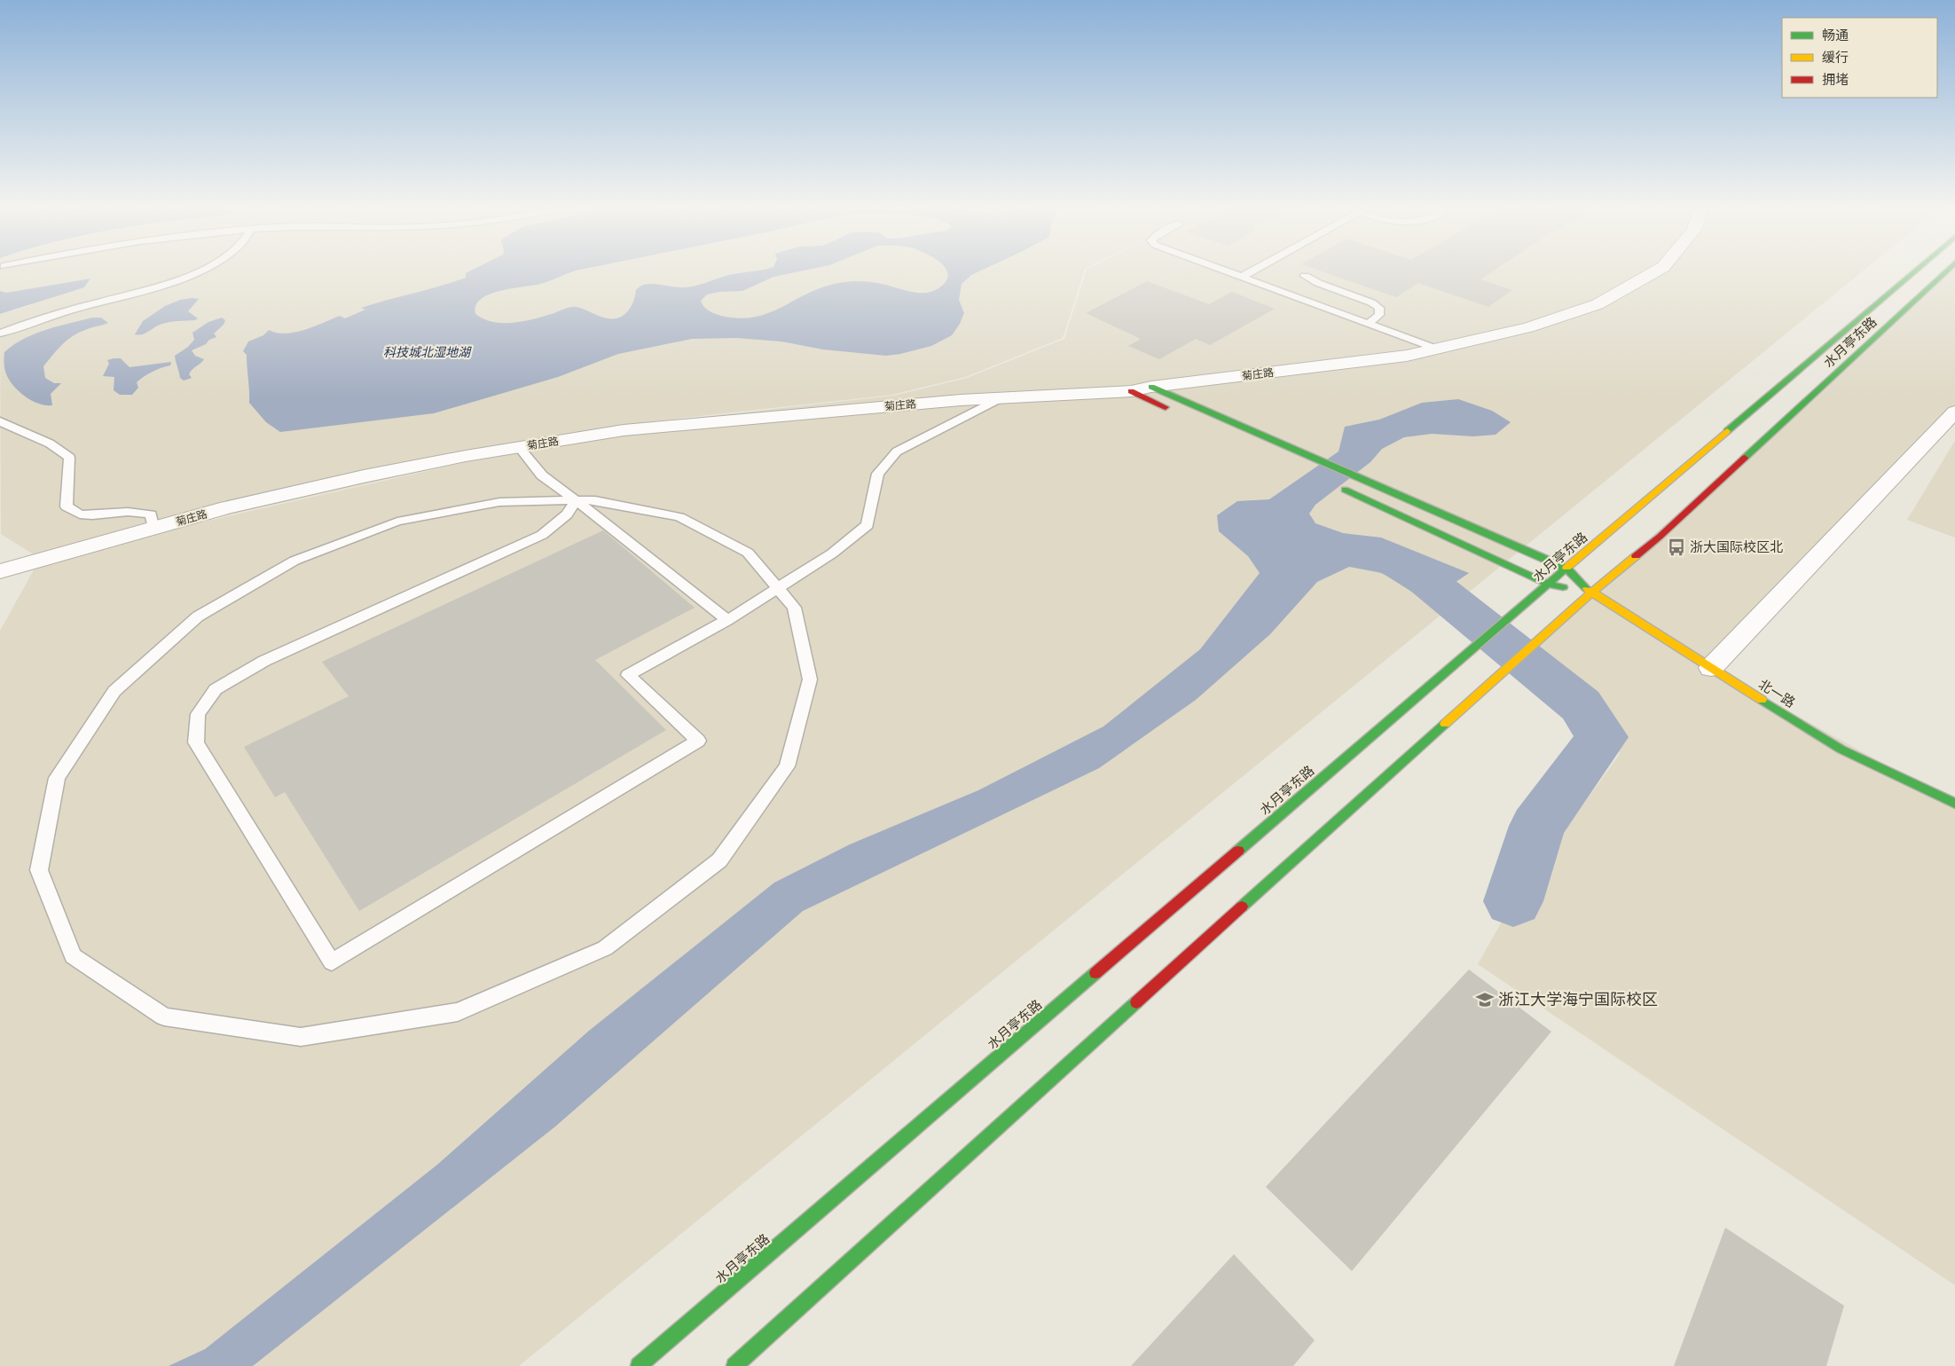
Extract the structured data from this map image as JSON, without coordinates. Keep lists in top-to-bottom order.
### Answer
{
  "streets": {
    "main road": ["水月亭东路", "北一路"],
    "street": ["菊庄路"]
  },
  "crossings": [
    ["水月亭东路", "北一路"]
  ],
  "water": ["科技城北湿地湖"],
  "places": {
    "bus stop": ["浙大国际校区北"],
    "school or university": ["浙江大学海宁国际校区"]
  },
  "legend": ["畅通", "缓行", "拥堵"]
}
